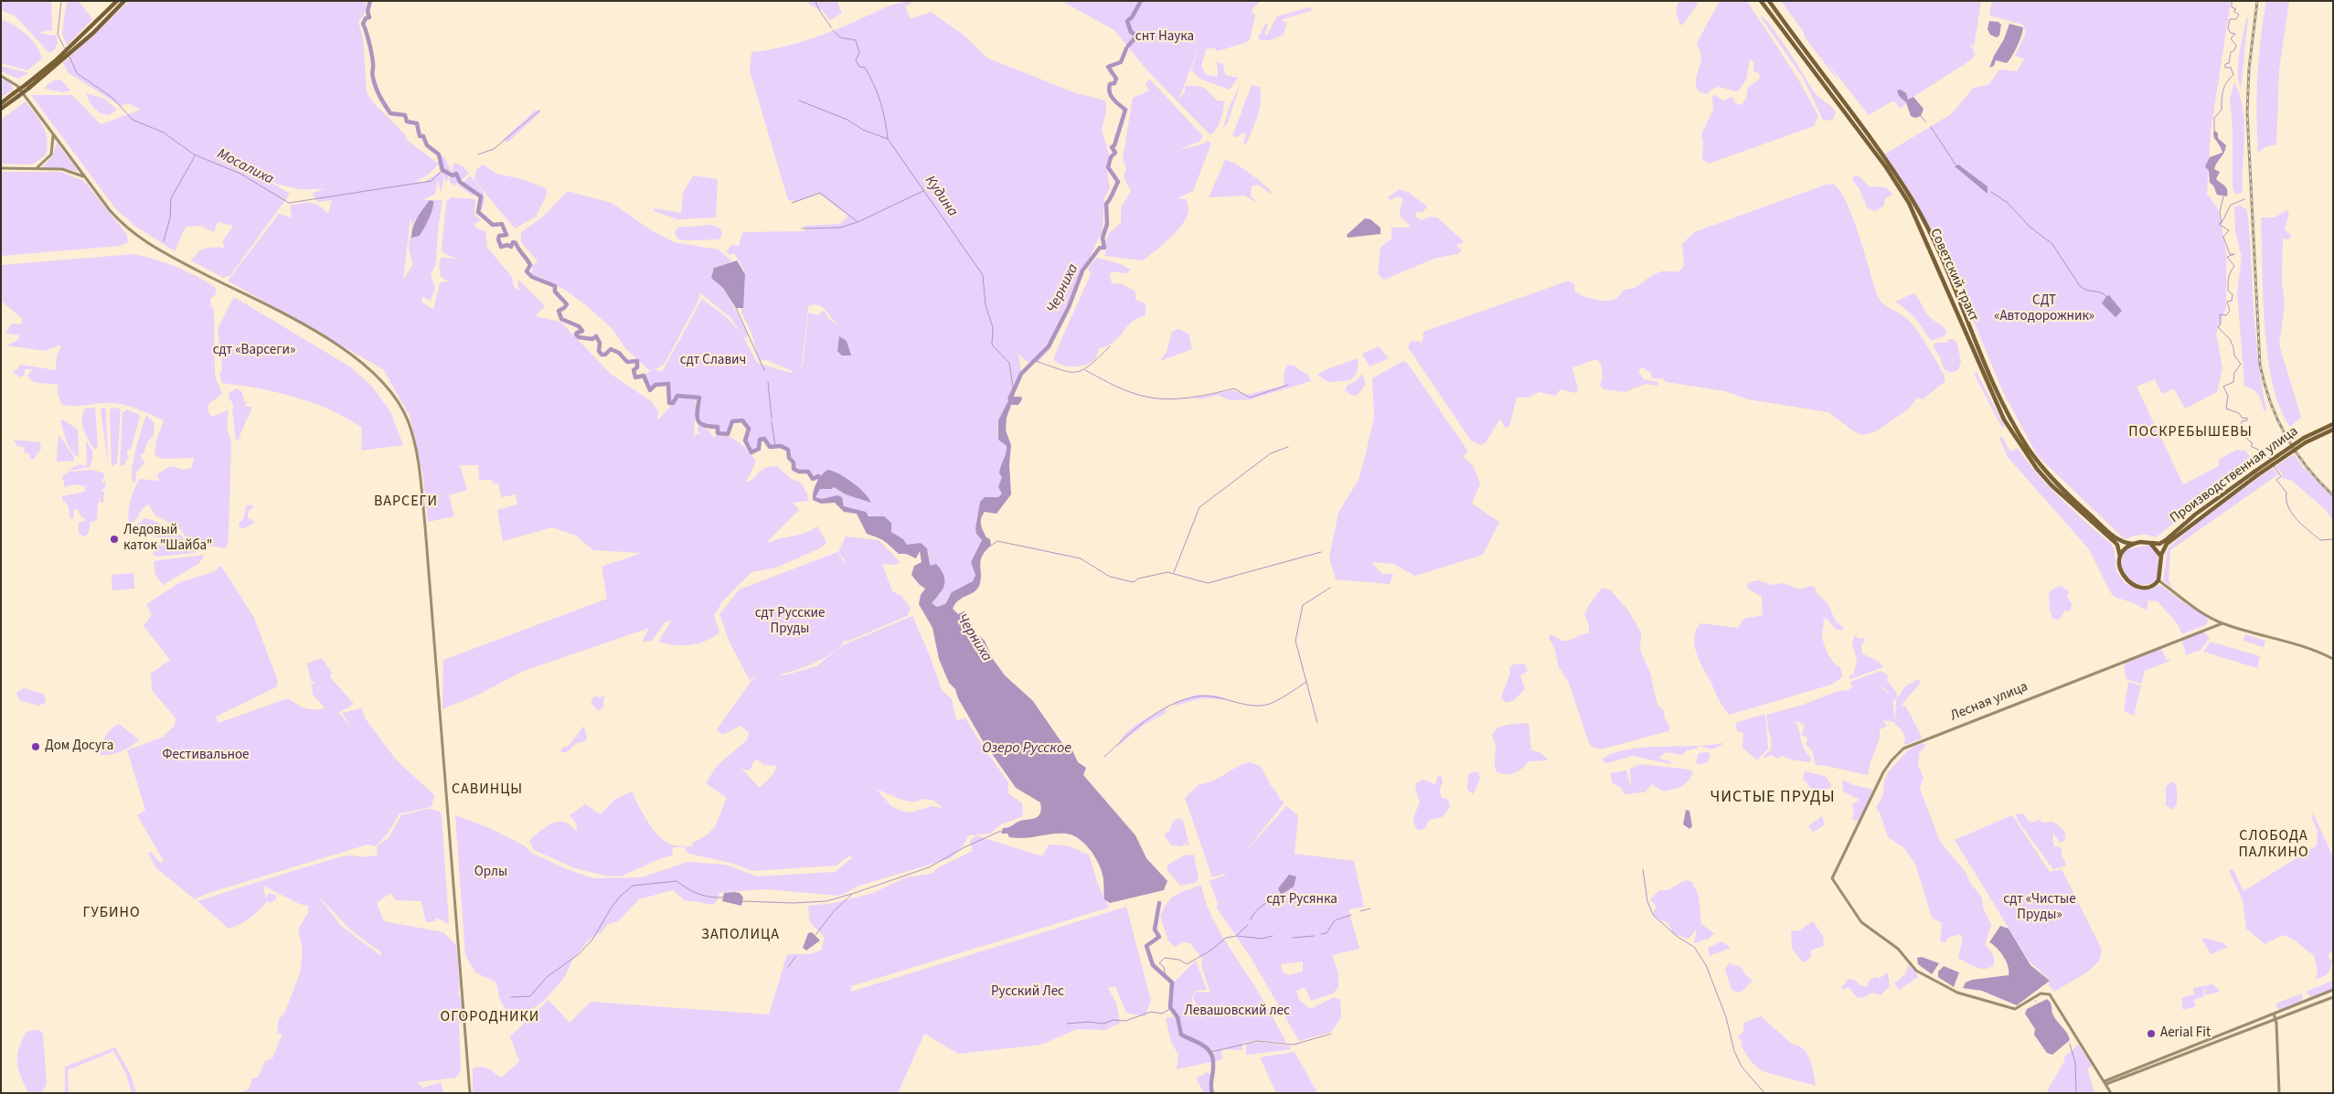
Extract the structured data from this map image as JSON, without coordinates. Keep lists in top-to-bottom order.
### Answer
{
  "streets": {
    "highway": ["Советский тракт", "Производственная улица"],
    "main road": ["Лесная улица"]
  },
  "crossings": [
    ["Советский тракт", "Производственная улица"]
  ],
  "districts": [
    "ПОСКРЕБЫШЕВЫ",
    "ВАРСЕГИ",
    "САВИНЦЫ",
    "ЧИСТЫЕ ПРУДЫ",
    "СЛОБОДА ПАЛКИНО",
    "ГУБИНО",
    "ЗАПОЛИЦА",
    "ОГОРОДНИКИ"
  ],
  "water": [
    "Мосалиха",
    "Кудина",
    "Черниха",
    "Озеро Русское"
  ],
  "parks": [
    "снт Наука",
    "СДТ «Автодорожник»",
    "сдт «Варсеги»",
    "сдт Славич",
    "сдт Русские Пруды",
    "Фестивальное",
    "Орлы",
    "сдт Русянка",
    "сдт «Чистые Пруды»",
    "Русский Лес",
    "Левашовский лес"
  ],
  "places": ["Ледовый каток \"Шайба\"", "Дом Досуга", "Aerial Fit"]
}
